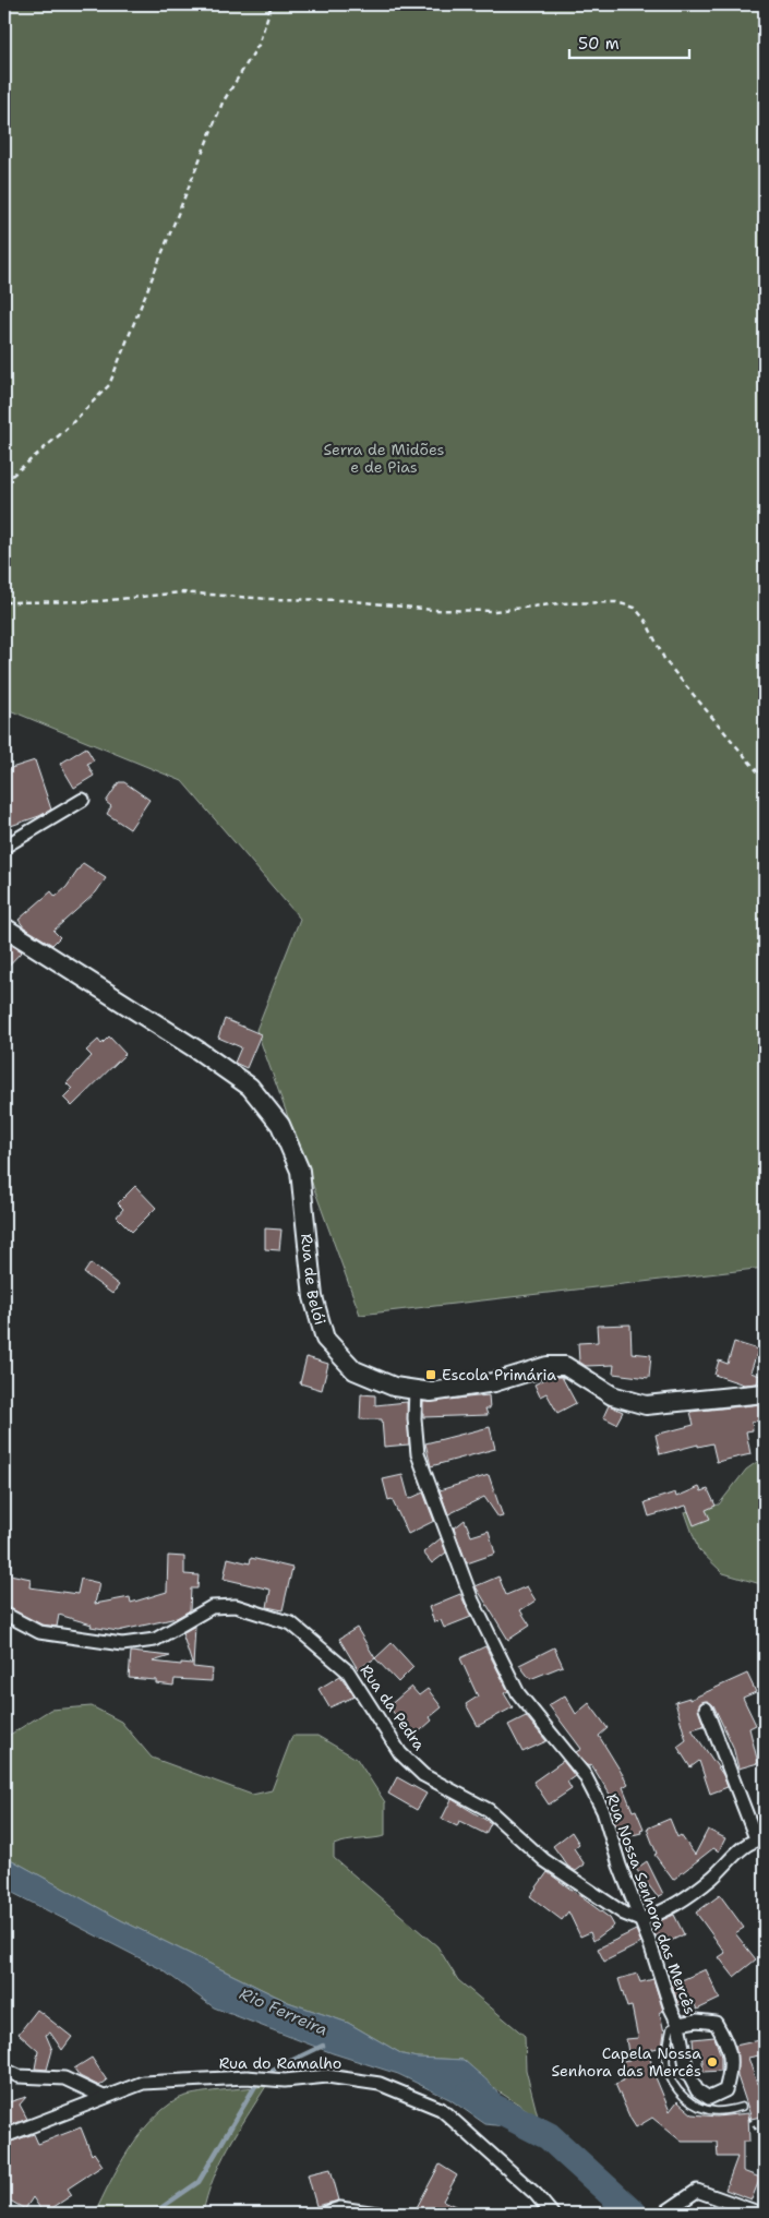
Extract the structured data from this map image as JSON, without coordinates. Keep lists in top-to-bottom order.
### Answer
{
  "streets": {
    "street": [
      "Rua de Belói",
      "Rua da Pedra",
      "Rua Nossa Senhora das Mercês",
      "Rua do Ramalho"
    ]
  },
  "crossings": [
    ["Rua de Belói", "Rua Nossa Senhora das Mercês"],
    ["Rua da Pedra", "Rua Nossa Senhora das Mercês"]
  ],
  "water": ["Rio Ferreira"],
  "parks": ["Serra de Midões e de Pias"],
  "places": {
    "transit": ["Escola Primária"],
    "other": ["Capela Nossa Senhora das Mercês"]
  },
  "scale_bar": "50 m"
}
